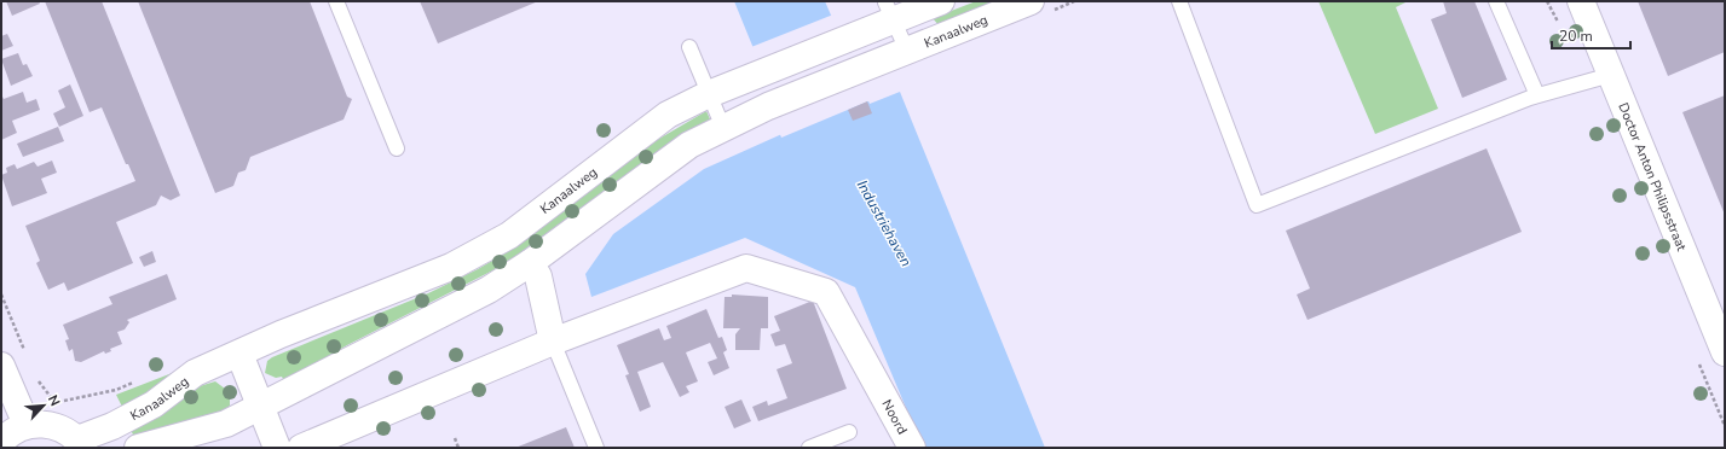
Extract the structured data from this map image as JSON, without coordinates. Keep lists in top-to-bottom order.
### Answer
{
  "streets": {
    "street": ["Kanaalweg", "Doctor Anton Philipsstraat", "Noord"]
  },
  "water": ["Industriehaven"],
  "scale_bar": "20 m",
  "north": "top right"
}
